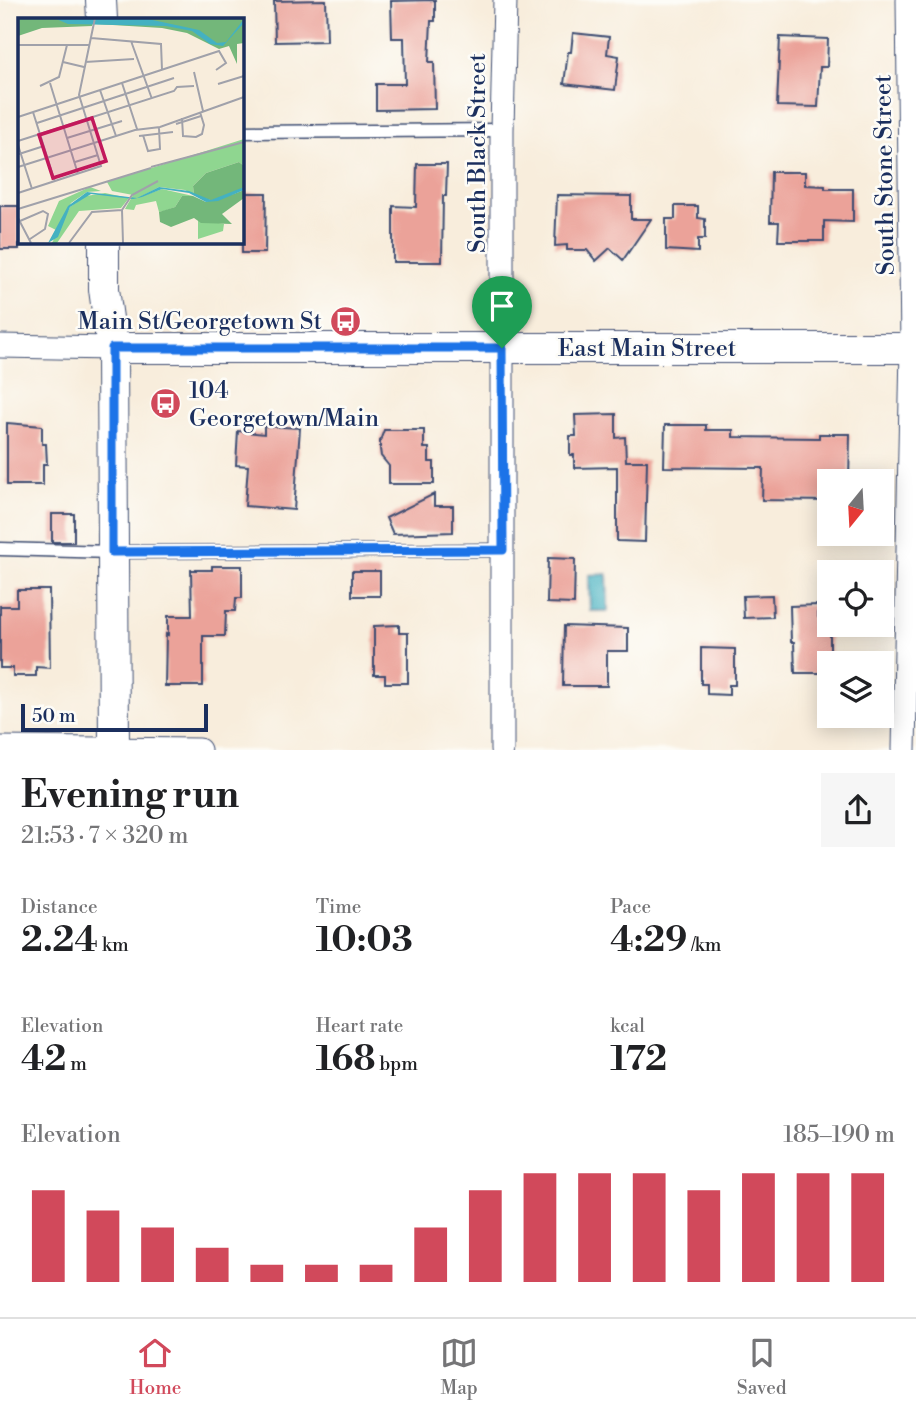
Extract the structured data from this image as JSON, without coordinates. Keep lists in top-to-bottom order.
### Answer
{
  "streets": {
    "street": ["South Black Street", "South Stone Street", "East Main Street"]
  },
  "crossings": [
    ["South Black Street", "East Main Street"],
    ["South Stone Street", "East Main Street"]
  ],
  "places": {
    "bus stop": ["Main St/Georgetown St", "104 Georgetown/Main"]
  },
  "scale_bar": "50 m",
  "north": "bottom",
  "page": {
    "scale": "50 m",
    "heading": ["Evening run", "21:53 · 7 × 320 m"],
    "stats": [
      ["Distance", "2.24 km"],
      ["Time", "10:03"],
      ["Pace", "4:29 /km"],
      ["Elevation", "42 m"],
      ["Heart rate", "168 bpm"],
      ["kcal", "172"]
    ],
    "chart": ["Elevation", "185–190 m"],
    "tabs": ["Home", "Map", "Saved"]
  }
}
